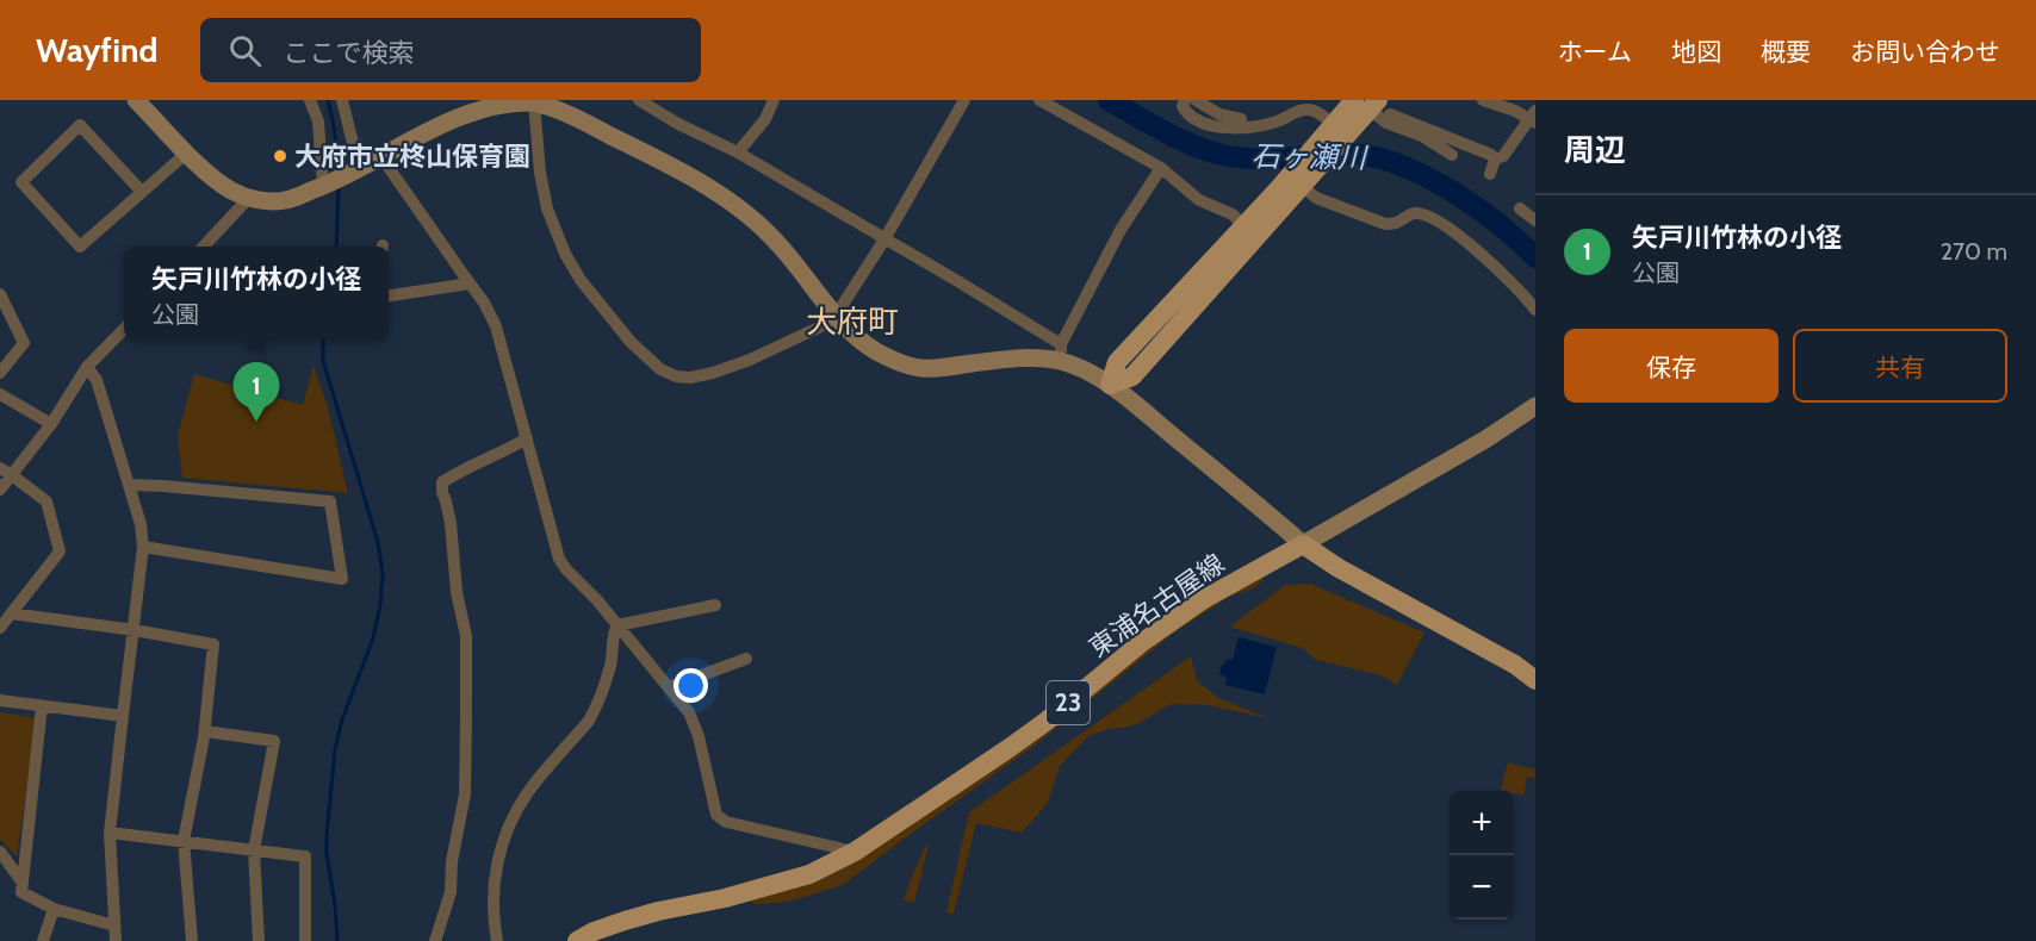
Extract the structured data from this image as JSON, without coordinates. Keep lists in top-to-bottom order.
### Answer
{
  "streets": {
    "main road": ["東浦名古屋線", "23"]
  },
  "districts": ["大府町"],
  "water": ["石ヶ瀬川"],
  "places": ["大府市立柊山保育園"],
  "page": {
    "header": "Wayfind",
    "search": "ここで検索",
    "nav": [
      "ホーム",
      "地図",
      "概要",
      "お問い合わせ"
    ],
    "heading": "周辺",
    "list": [
      {
        "mark": "1",
        "name": "矢戸川竹林の小径",
        "note": "公園",
        "value": "270 m"
      }
    ],
    "popup": ["矢戸川竹林の小径", "公園"],
    "buttons": ["保存", "共有"],
    "pins": "1",
    "map_buttons": ["+", "−"]
  }
}
